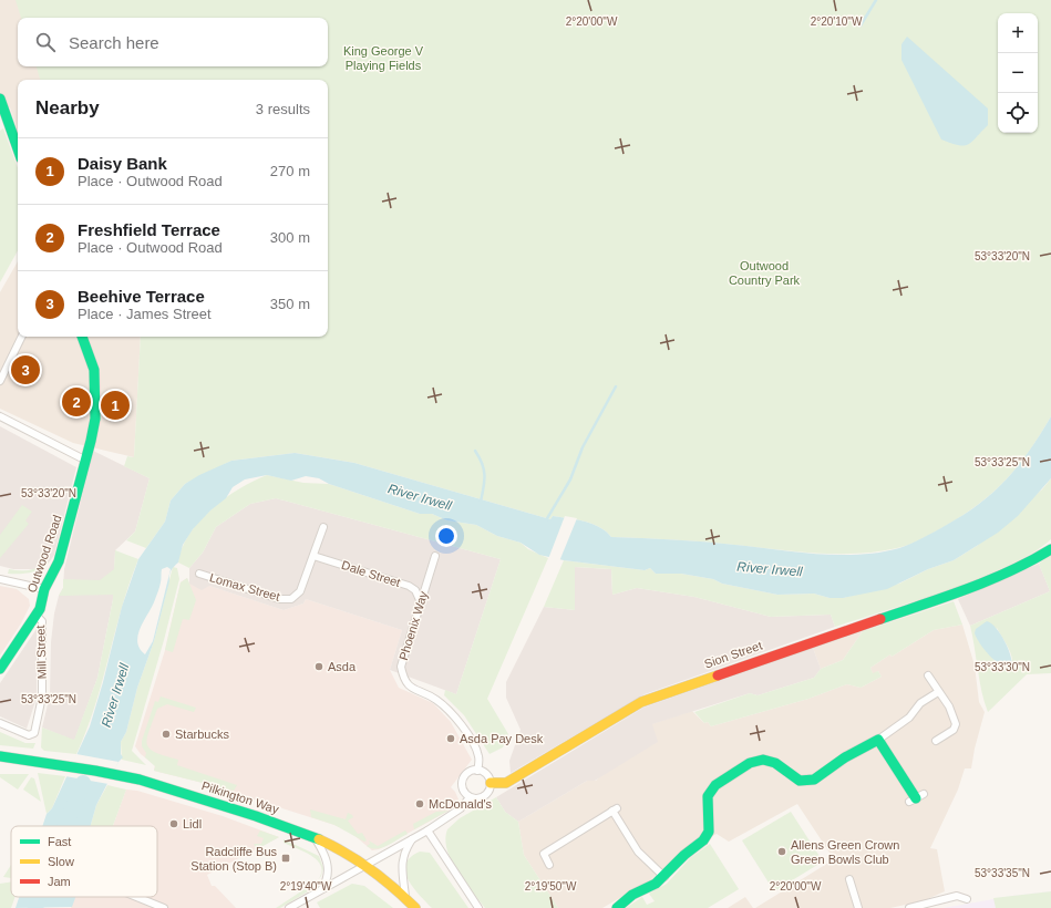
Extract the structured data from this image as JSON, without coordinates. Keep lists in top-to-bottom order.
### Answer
{
  "streets": {
    "street": [
      "Outwood Road",
      "Dale Street",
      "Lomax Street",
      "Phoenix Way",
      "Mill Street",
      "Sion Street",
      "Pilkington Way"
    ]
  },
  "crossings": [
    ["Outwood Road", "Mill Street"],
    ["Dale Street", "Lomax Street"],
    ["Dale Street", "Phoenix Way"],
    ["Phoenix Way", "Sion Street"]
  ],
  "water": ["River Irwell"],
  "parks": ["King George V Playing Fields", "Outwood Country Park"],
  "places": {
    "other": [
      "Asda",
      "Starbucks",
      "Asda Pay Desk",
      "McDonald's",
      "Lidl",
      "Allens Green Crown Green Bowls Club"
    ],
    "transit": ["Radcliffe Bus Station (Stop B)"]
  },
  "legend": ["Fast", "Slow", "Jam"],
  "page": {
    "map_buttons": ["+", "−"],
    "search": "Search here",
    "heading": ["Nearby", "3 results"],
    "list": [
      {
        "mark": "1",
        "name": "Daisy Bank",
        "note": "Place · Outwood Road",
        "value": "270 m"
      },
      {
        "mark": "2",
        "name": "Freshfield Terrace",
        "note": "Place · Outwood Road",
        "value": "300 m"
      },
      {
        "mark": "3",
        "name": "Beehive Terrace",
        "note": "Place · James Street",
        "value": "350 m"
      }
    ],
    "pins": ["3", "2", "1"]
  },
  "coordinates": [
    "2°20'00\"W",
    "2°20'10\"W",
    "53°33'20\"N",
    "53°33'25\"N",
    "53°33'30\"N",
    "53°33'35\"N",
    "2°19'40\"W",
    "2°19'50\"W"
  ]
}
